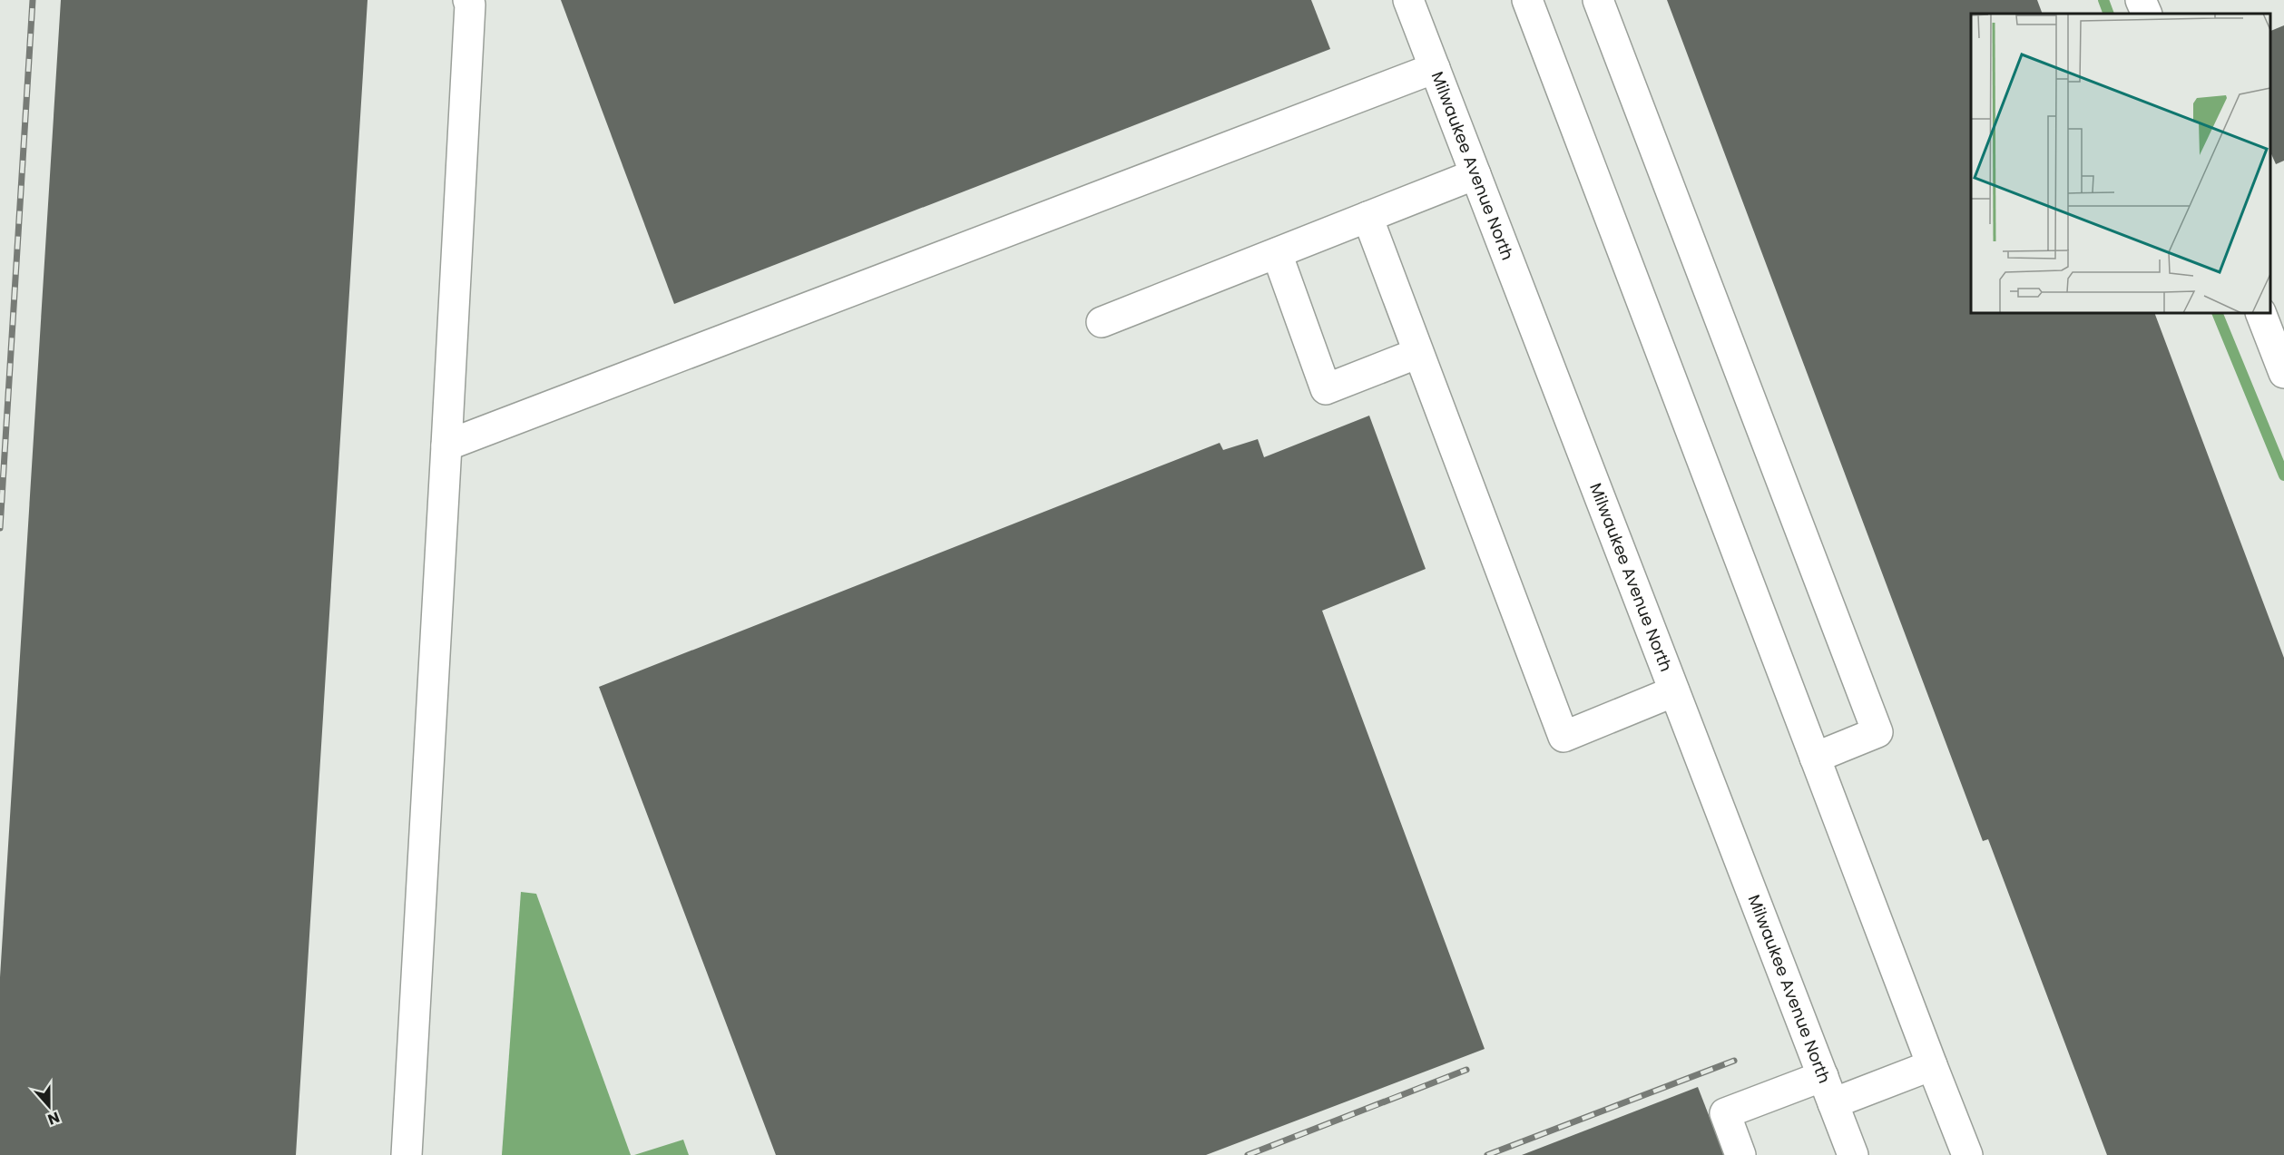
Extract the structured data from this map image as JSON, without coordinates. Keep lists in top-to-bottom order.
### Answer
{
  "streets": {
    "street": ["Milwaukee Avenue North"]
  },
  "north": "bottom"
}
